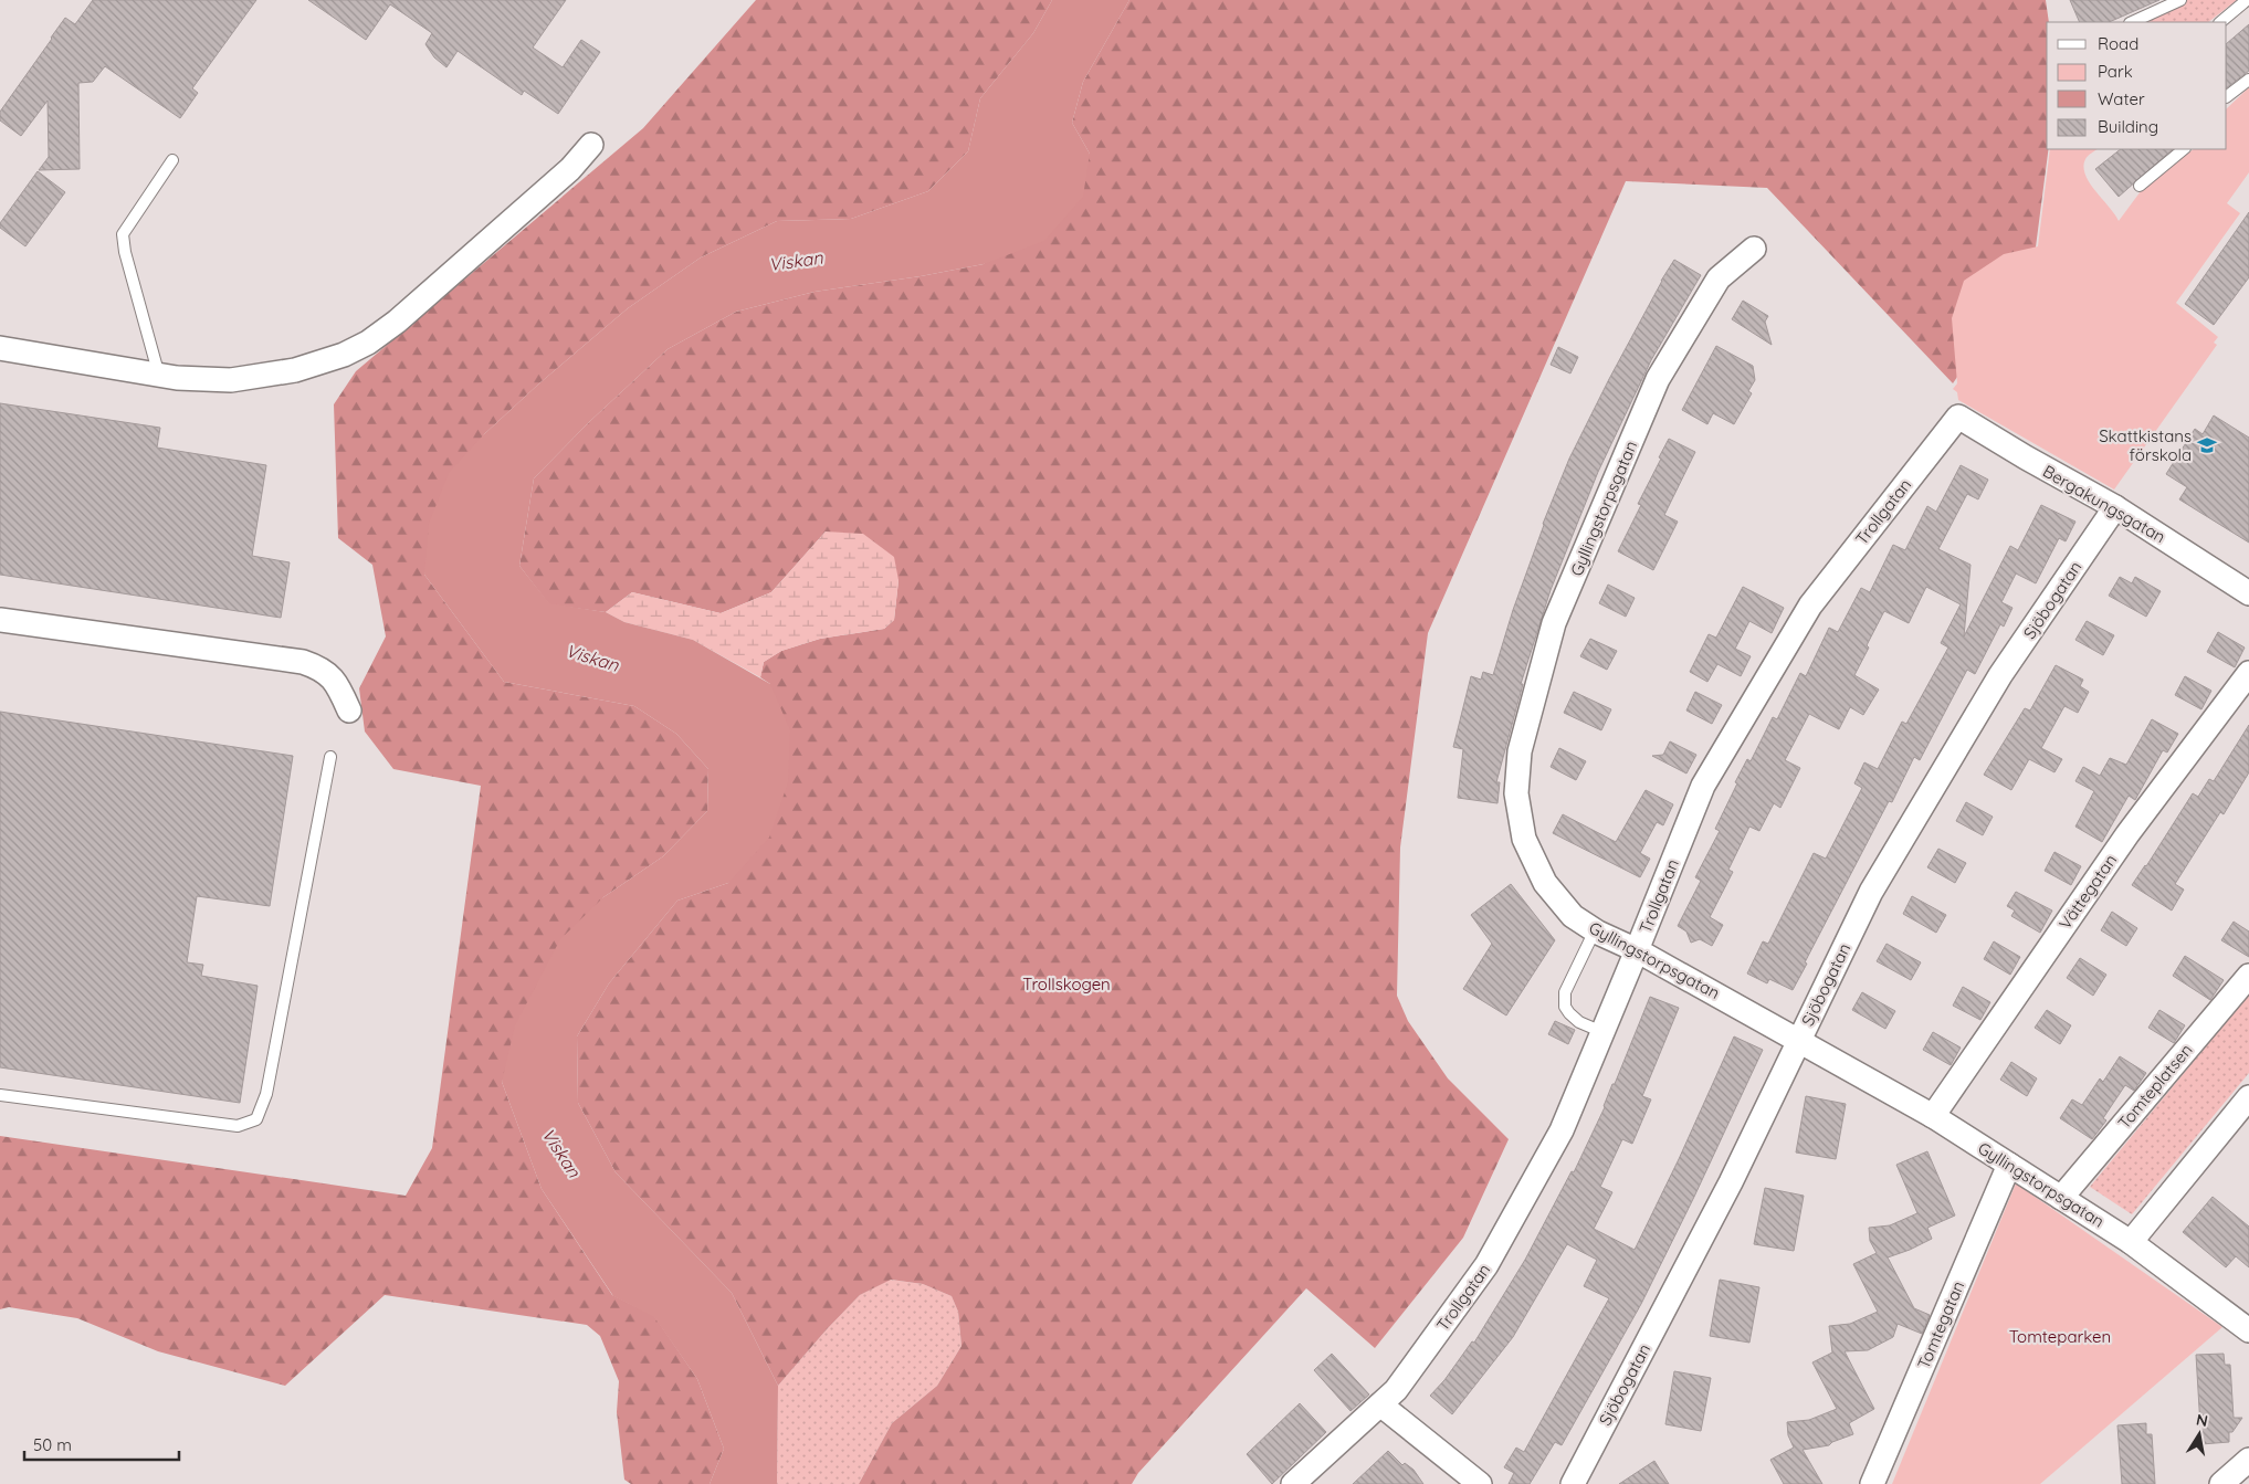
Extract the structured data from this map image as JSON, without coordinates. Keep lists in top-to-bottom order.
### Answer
{
  "streets": {
    "street": [
      "Bergakungsgatan",
      "Gyllingstorpsgatan",
      "Trollgatan",
      "Sjöbogatan",
      "Vättegatan",
      "Tomteplatsen",
      "Tomtegatan"
    ]
  },
  "crossings": [
    ["Bergakungsgatan", "Trollgatan"],
    ["Bergakungsgatan", "Sjöbogatan"],
    ["Gyllingstorpsgatan", "Trollgatan"],
    ["Gyllingstorpsgatan", "Sjöbogatan"],
    ["Gyllingstorpsgatan", "Vättegatan"],
    ["Gyllingstorpsgatan", "Tomteplatsen"],
    ["Gyllingstorpsgatan", "Tomtegatan"]
  ],
  "water": ["Viskan"],
  "parks": ["Trollskogen", "Tomteparken"],
  "places": {
    "school or university": ["Skattkistans förskola"]
  },
  "legend": [
    "Road",
    "Park",
    "Water",
    "Building"
  ],
  "scale_bar": "50 m",
  "north": "top"
}
